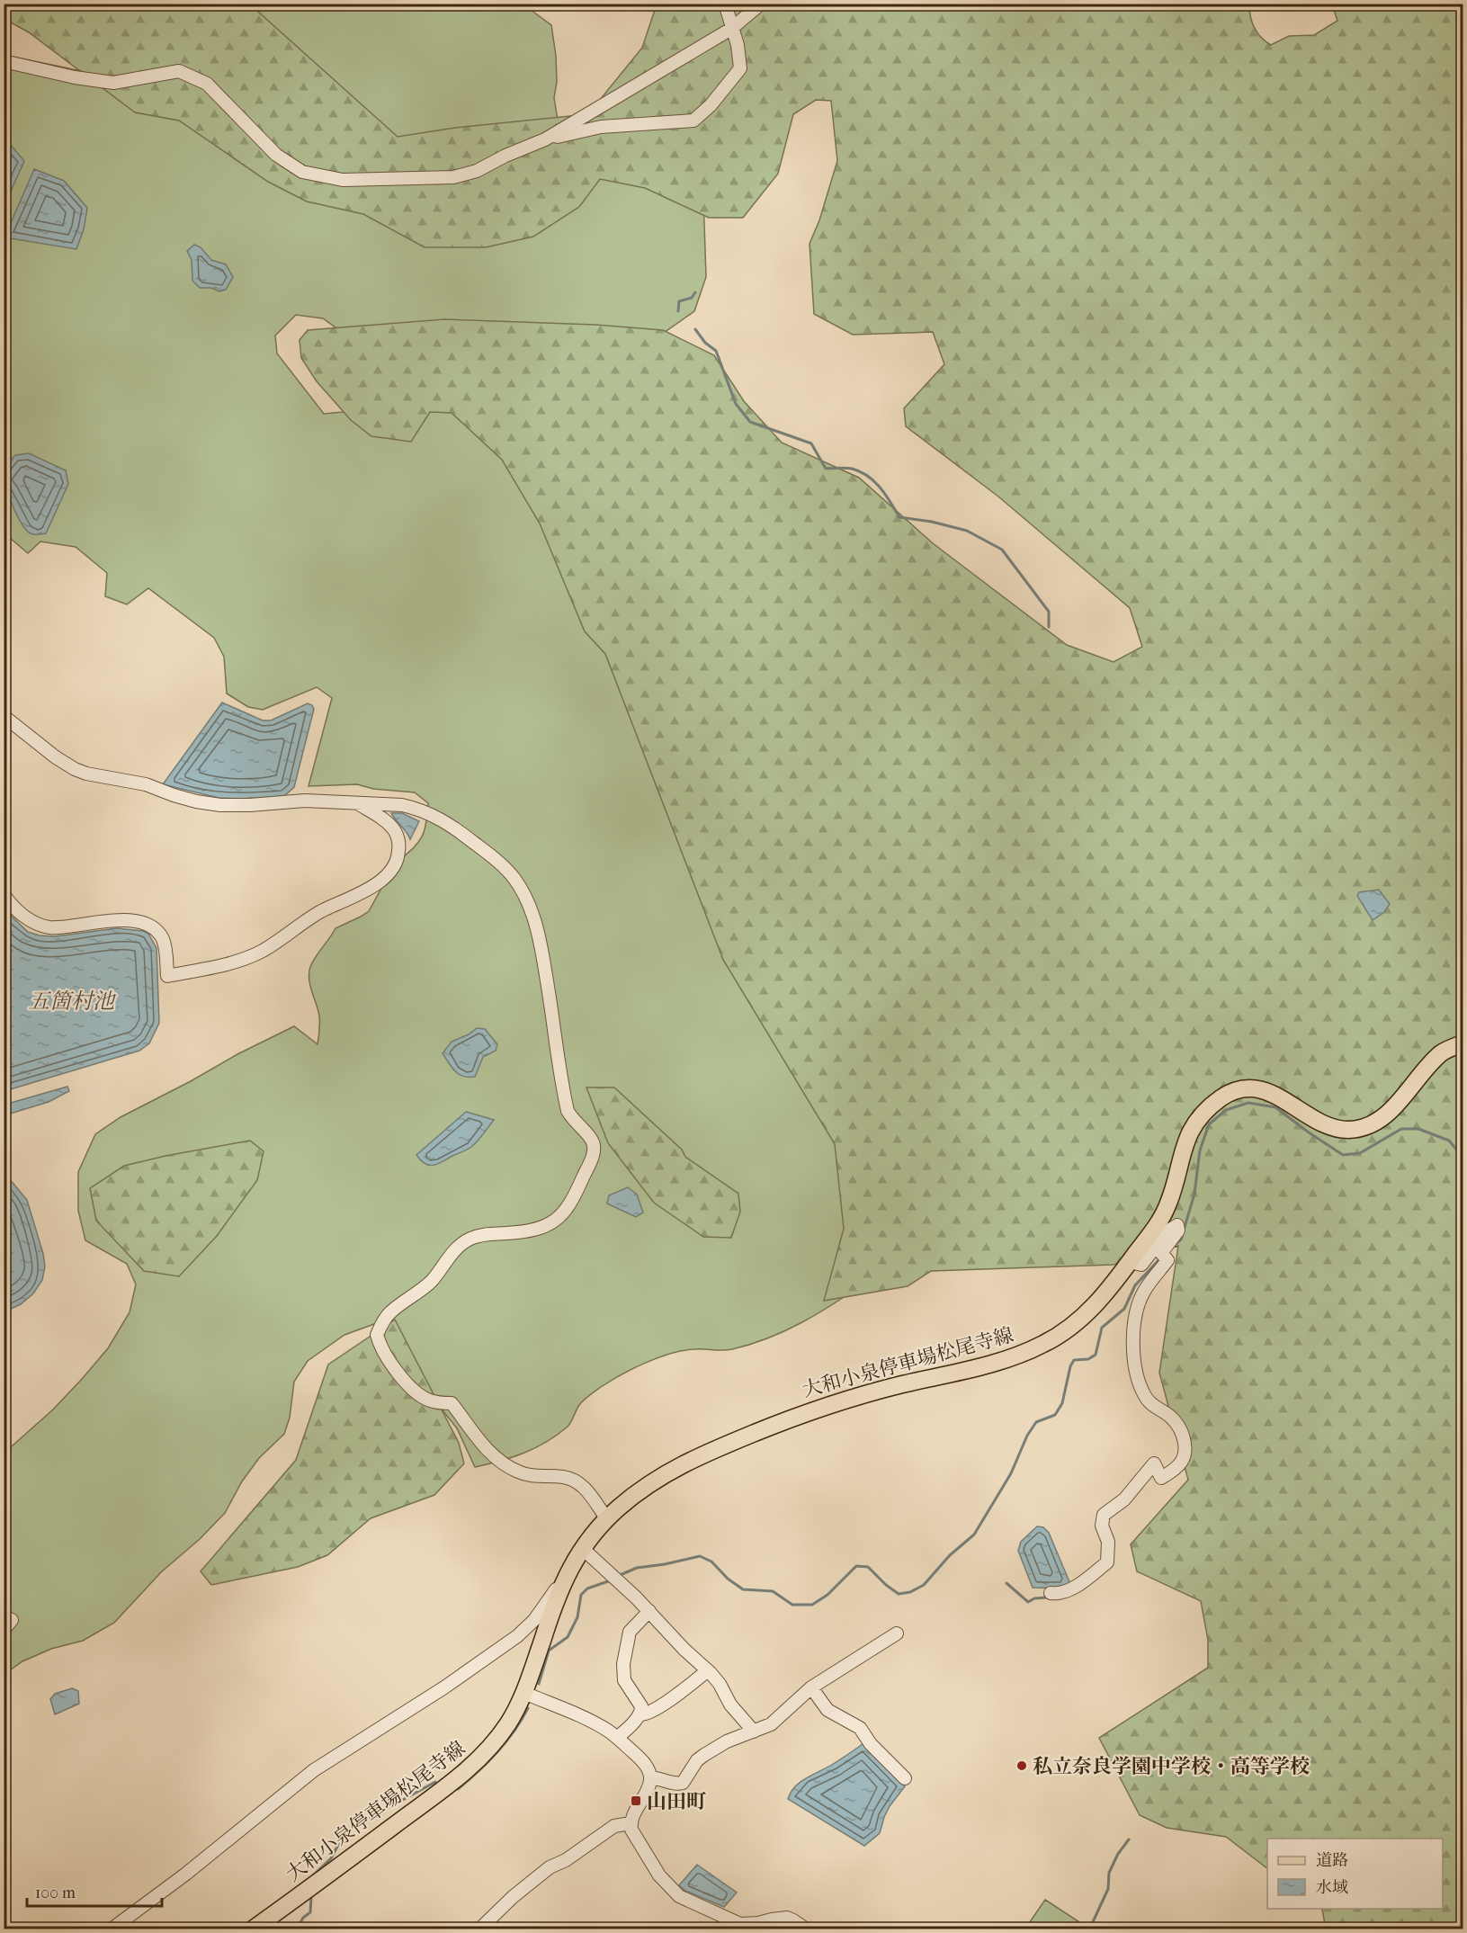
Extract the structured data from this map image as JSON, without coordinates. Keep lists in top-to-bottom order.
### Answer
{
  "streets": {
    "main road": ["大和小泉停車場松尾寺線"]
  },
  "water": ["五箇村池"],
  "places": {
    "other": ["私立奈良学園中学校・高等学校"],
    "transit": ["山田町"]
  },
  "legend": ["道路", "水域"],
  "scale_bar": "100 m"
}
